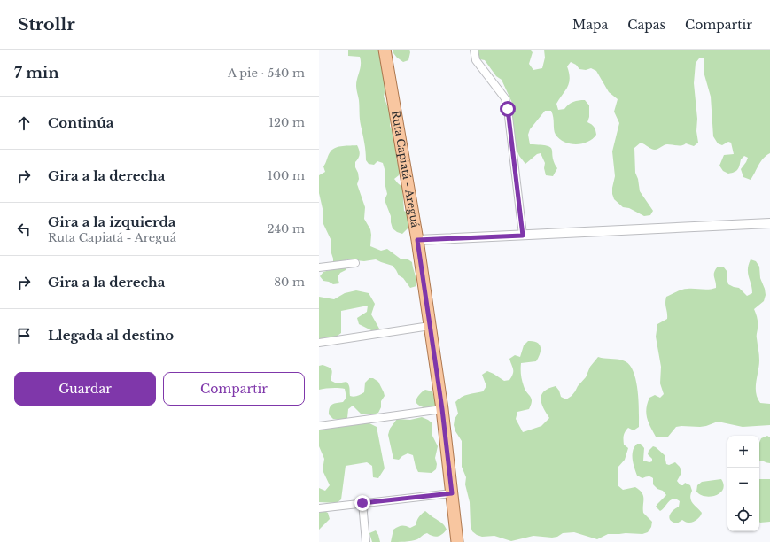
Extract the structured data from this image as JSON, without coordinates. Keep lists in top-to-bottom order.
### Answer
{
  "streets": {
    "main road": ["Ruta Capiatá - Areguá"]
  },
  "page": {
    "header": "Strollr",
    "nav": ["Mapa", "Capas", "Compartir"],
    "heading": ["7 min", "A pie · 540 m"],
    "list": [
      ["Continúa", "120 m"],
      ["Gira a la derecha", "100 m"],
      ["Gira a la izquierda", "Ruta Capiatá - Areguá", "240 m"],
      ["Gira a la derecha", "80 m"],
      "Llegada al destino"
    ],
    "buttons": ["Guardar", "Compartir"],
    "map_buttons": ["+", "−"]
  }
}
